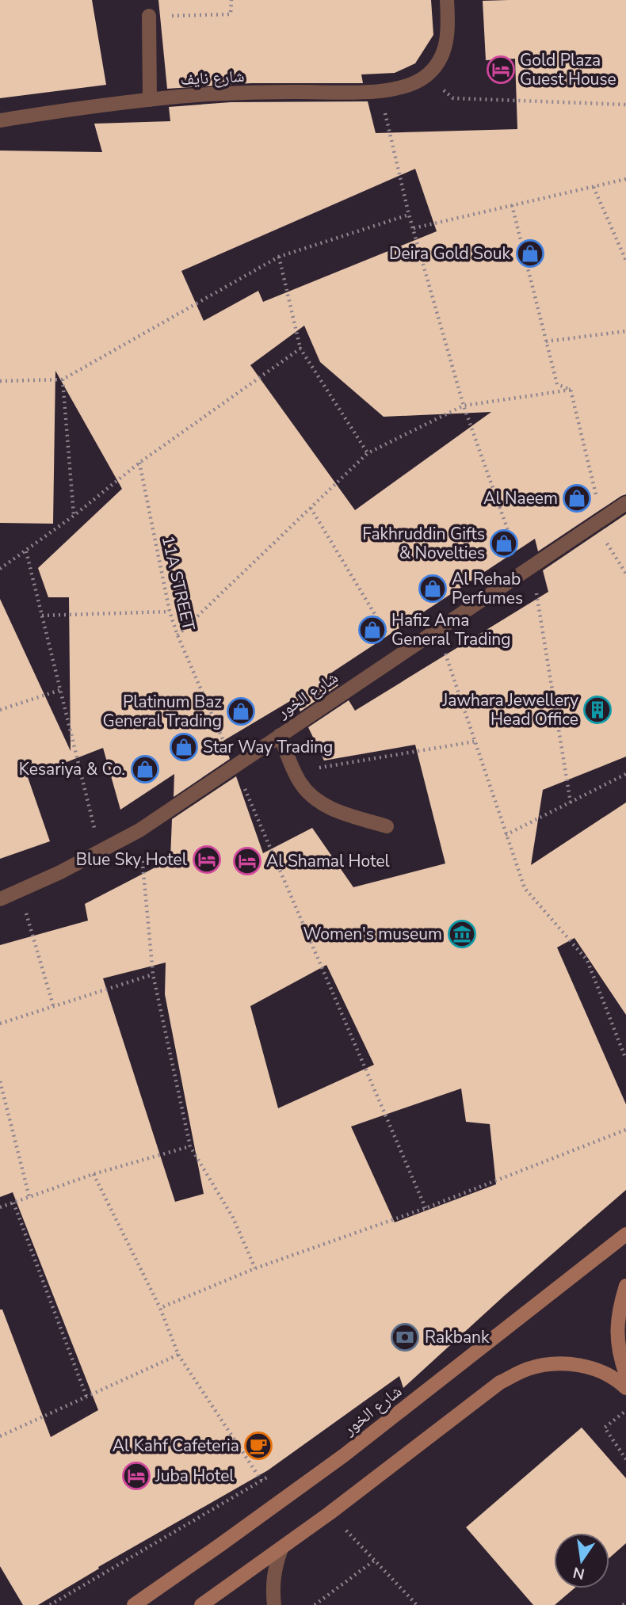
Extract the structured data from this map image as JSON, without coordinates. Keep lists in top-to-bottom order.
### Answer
{
  "streets": {
    "main road": ["شارع الخور"],
    "street": ["شارع نايف"],
    "path": ["11A STREET"]
  },
  "crossings": [
    ["11A STREET", "شارع الخور"]
  ],
  "places": {
    "hotel": [
      "Gold Plaza Guest House",
      "Blue Sky Hotel",
      "Al Shamal Hotel",
      "Juba Hotel"
    ],
    "shop": [
      "Deira Gold Souk",
      "Al Naeem",
      "Fakhruddin Gifts & Novelties",
      "Al Rehab Perfumes",
      "Hafiz Ama General Trading",
      "Platinum Baz General Trading",
      "Star Way Trading",
      "Kesariya & Co."
    ],
    "building": ["Jawhara Jewellery Head Office"],
    "museum": ["Women's museum"],
    "bank": ["Rakbank"],
    "cafe": ["Al Kahf Cafeteria"]
  },
  "north": "bottom"
}
